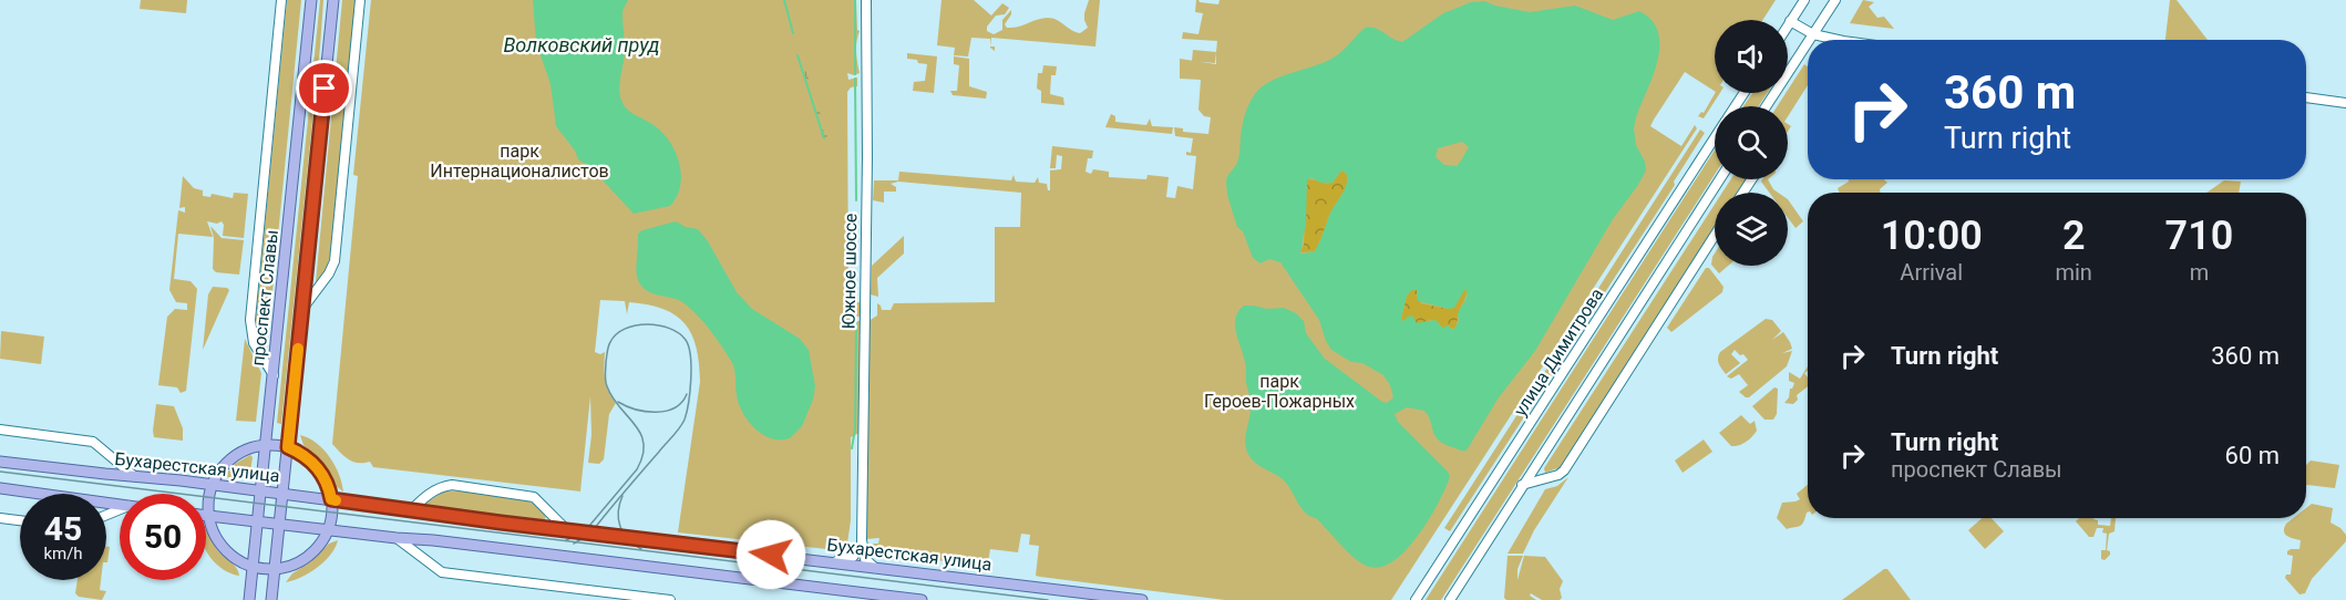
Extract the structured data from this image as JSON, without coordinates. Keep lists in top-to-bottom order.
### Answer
{
  "streets": {
    "main road": ["проспект Славы", "Бухарестская улица"],
    "street": ["Южное шоссе", "улица Димитрова"]
  },
  "crossings": [
    ["Южное шоссе", "Бухарестская улица"],
    ["проспект Славы", "Бухарестская улица"]
  ],
  "water": ["Волковский пруд"],
  "parks": ["парк Интернационалистов", "парк Героев-Пожарных"],
  "page": {
    "turn": ["360 m", "Turn right"],
    "eta": [
      "10:00",
      "Arrival",
      "2",
      "min",
      "710",
      "m"
    ],
    "list": [
      {
        "name": "Turn right",
        "value": "360 m"
      },
      {
        "name": "Turn right",
        "note": "проспект Славы",
        "value": "60 m"
      }
    ],
    "speed": "45 km/h",
    "limit": "50"
  }
}
